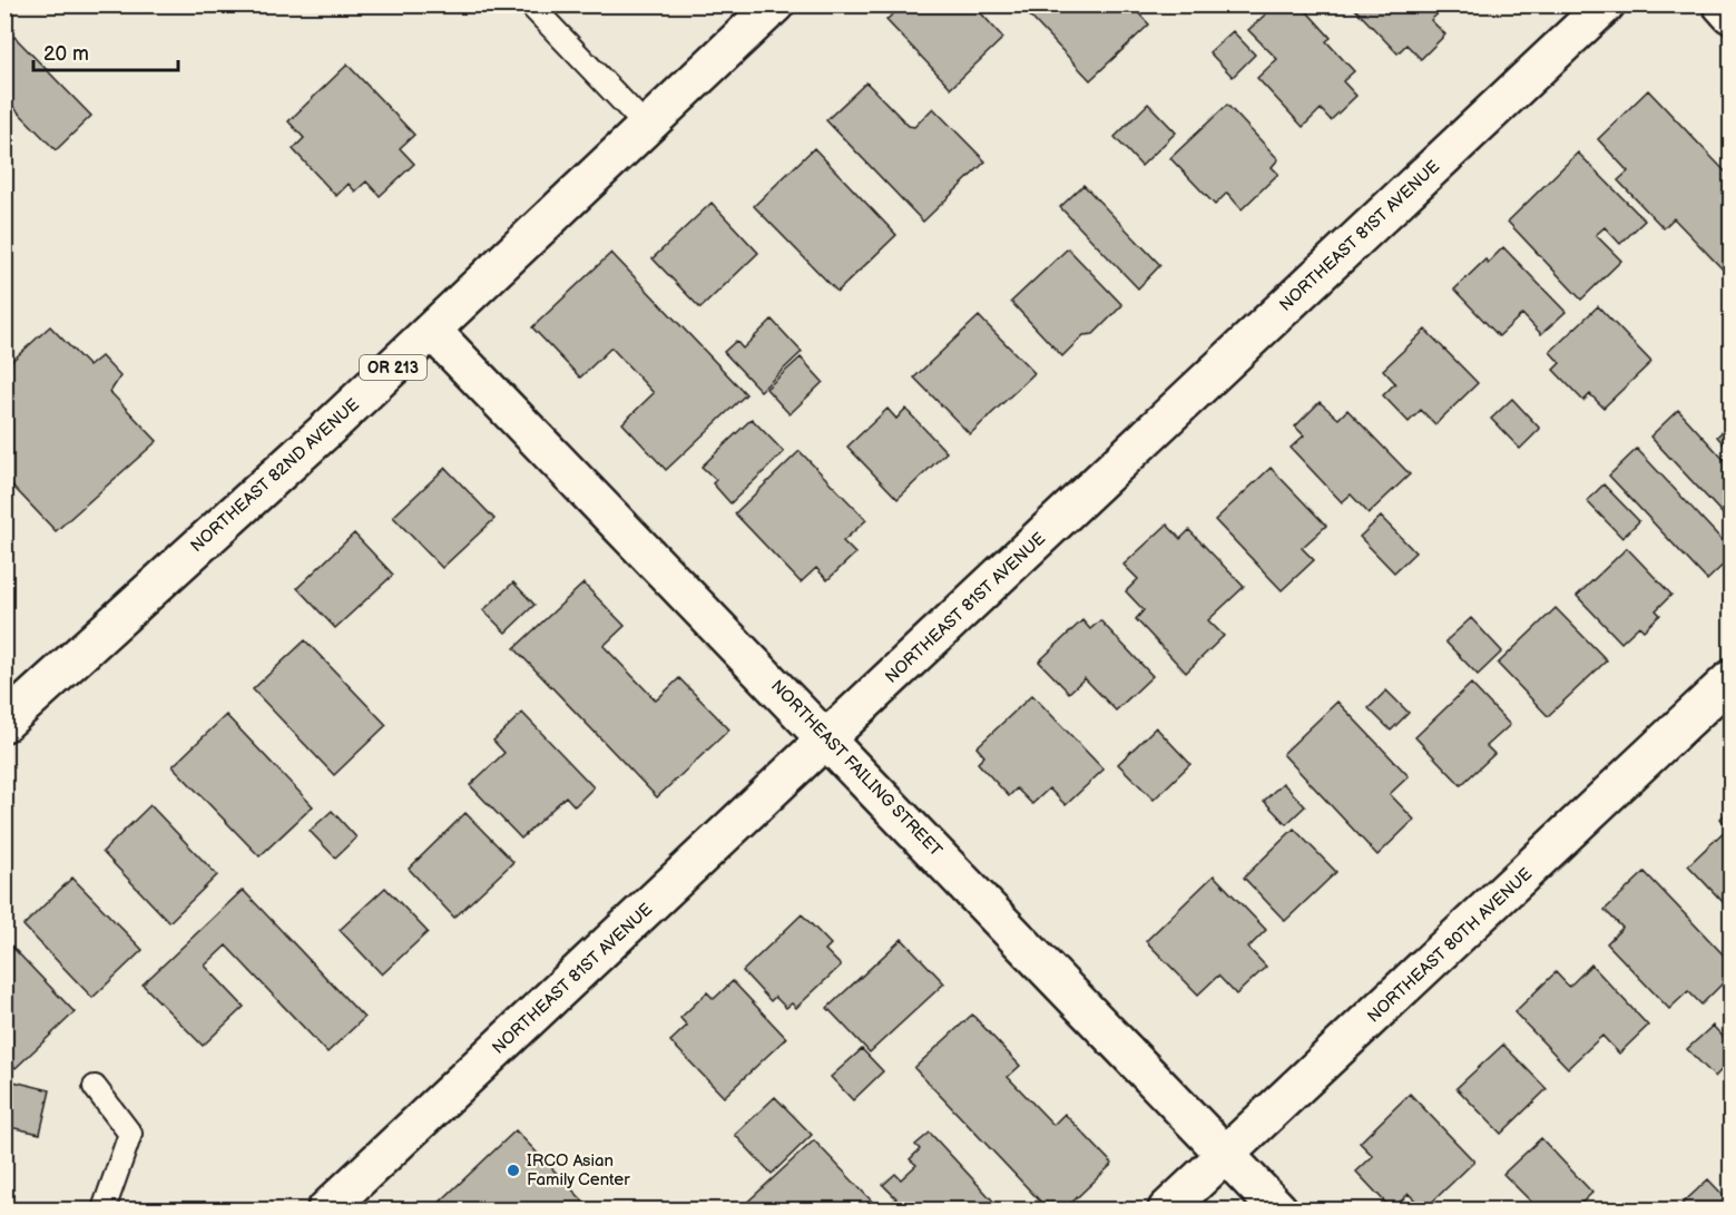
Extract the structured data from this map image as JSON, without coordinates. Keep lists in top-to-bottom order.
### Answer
{
  "streets": {
    "street": [
      "NORTHEAST 81ST AVENUE",
      "OR 213",
      "NORTHEAST 82ND AVENUE",
      "NORTHEAST FAILING STREET",
      "NORTHEAST 80TH AVENUE"
    ]
  },
  "crossings": [
    ["NORTHEAST 81ST AVENUE", "NORTHEAST FAILING STREET"],
    ["NORTHEAST 82ND AVENUE", "NORTHEAST FAILING STREET"],
    ["NORTHEAST FAILING STREET", "NORTHEAST 80TH AVENUE"]
  ],
  "places": ["IRCO Asian Family Center"],
  "scale_bar": "20 m"
}
